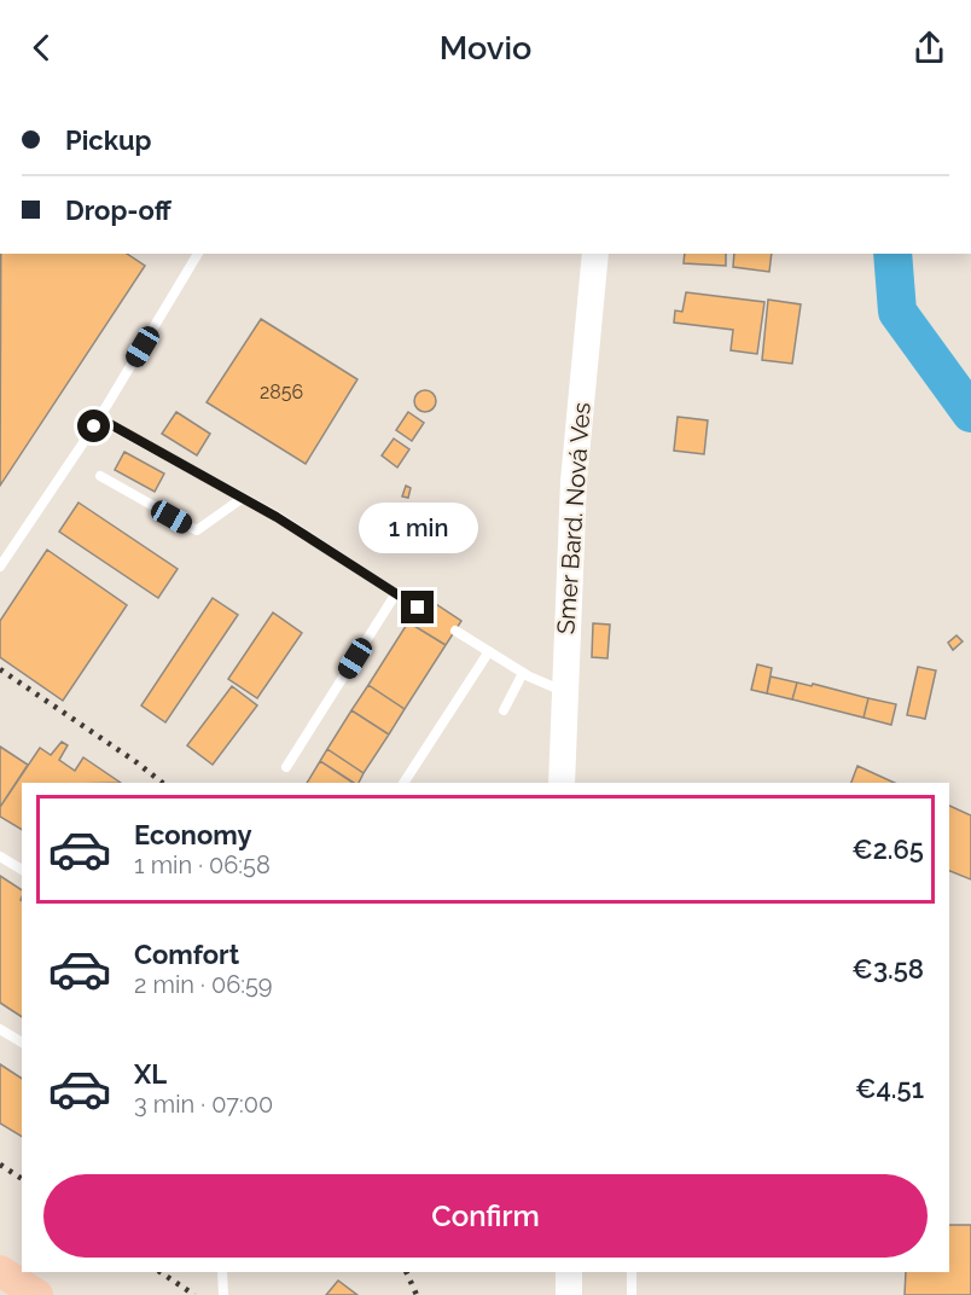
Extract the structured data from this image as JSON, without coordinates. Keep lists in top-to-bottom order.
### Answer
{
  "streets": {
    "street": ["Smer Bard. Nová Ves"]
  },
  "house_numbers": ["2856"],
  "page": {
    "header": "Movio",
    "banner": ["Pickup", "Drop-off"],
    "bubble": "1 min",
    "list": [
      {
        "name": "Economy",
        "note": "1 min · 06:58",
        "value": "€2.65"
      },
      {
        "name": "Comfort",
        "note": "2 min · 06:59",
        "value": "€3.58"
      },
      {
        "name": "XL",
        "note": "3 min · 07:00",
        "value": "€4.51"
      }
    ],
    "buttons": "Confirm"
  }
}
